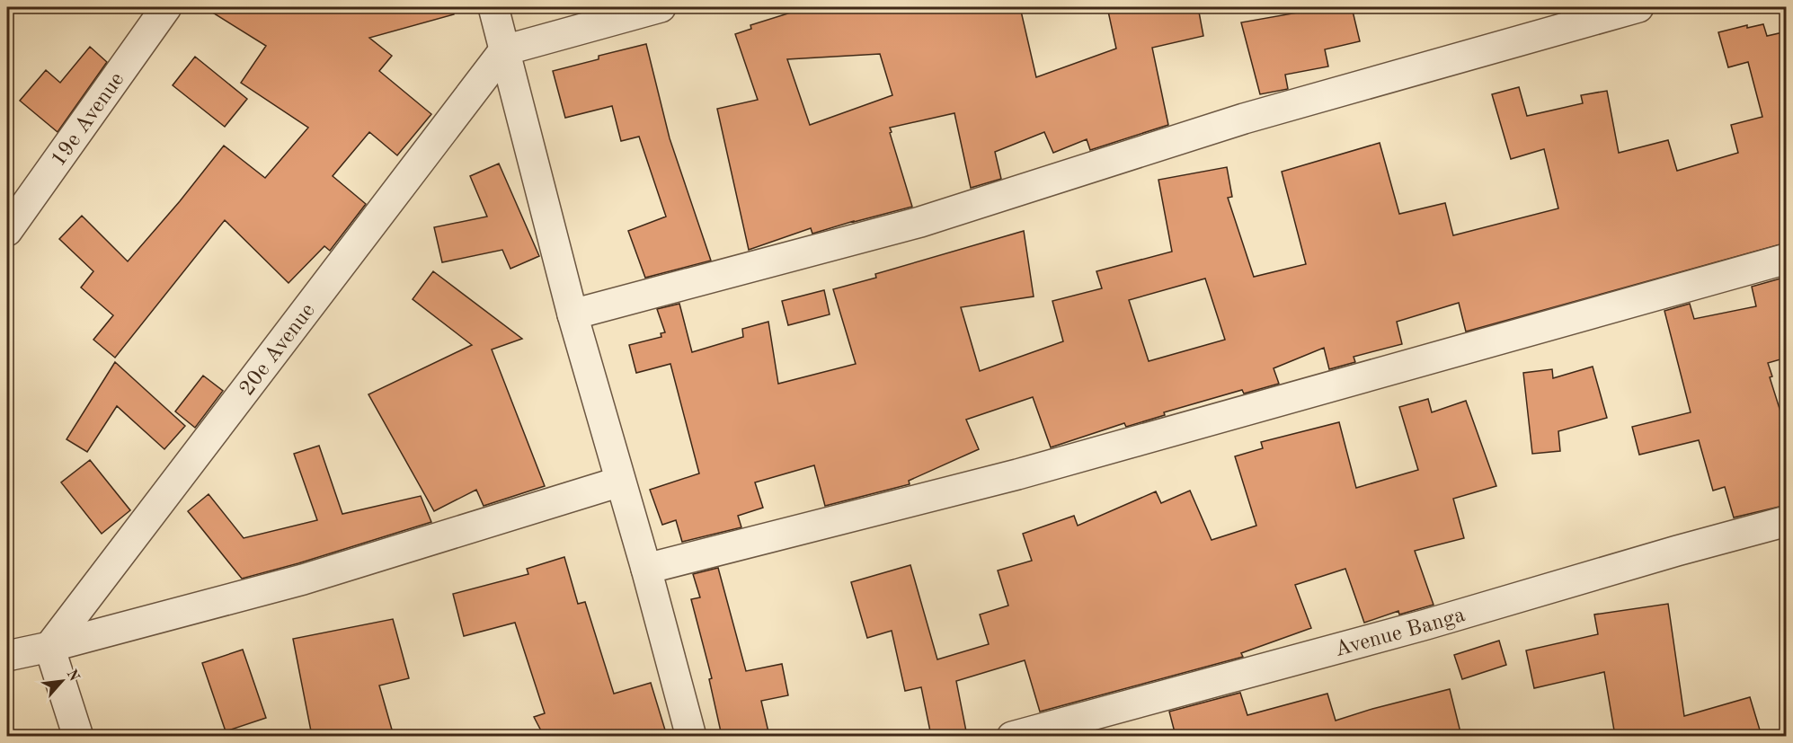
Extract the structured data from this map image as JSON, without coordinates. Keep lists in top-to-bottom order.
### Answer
{
  "streets": {
    "street": ["19e Avenue", "20e Avenue", "Avenue Banga"]
  },
  "north": "top right"
}
